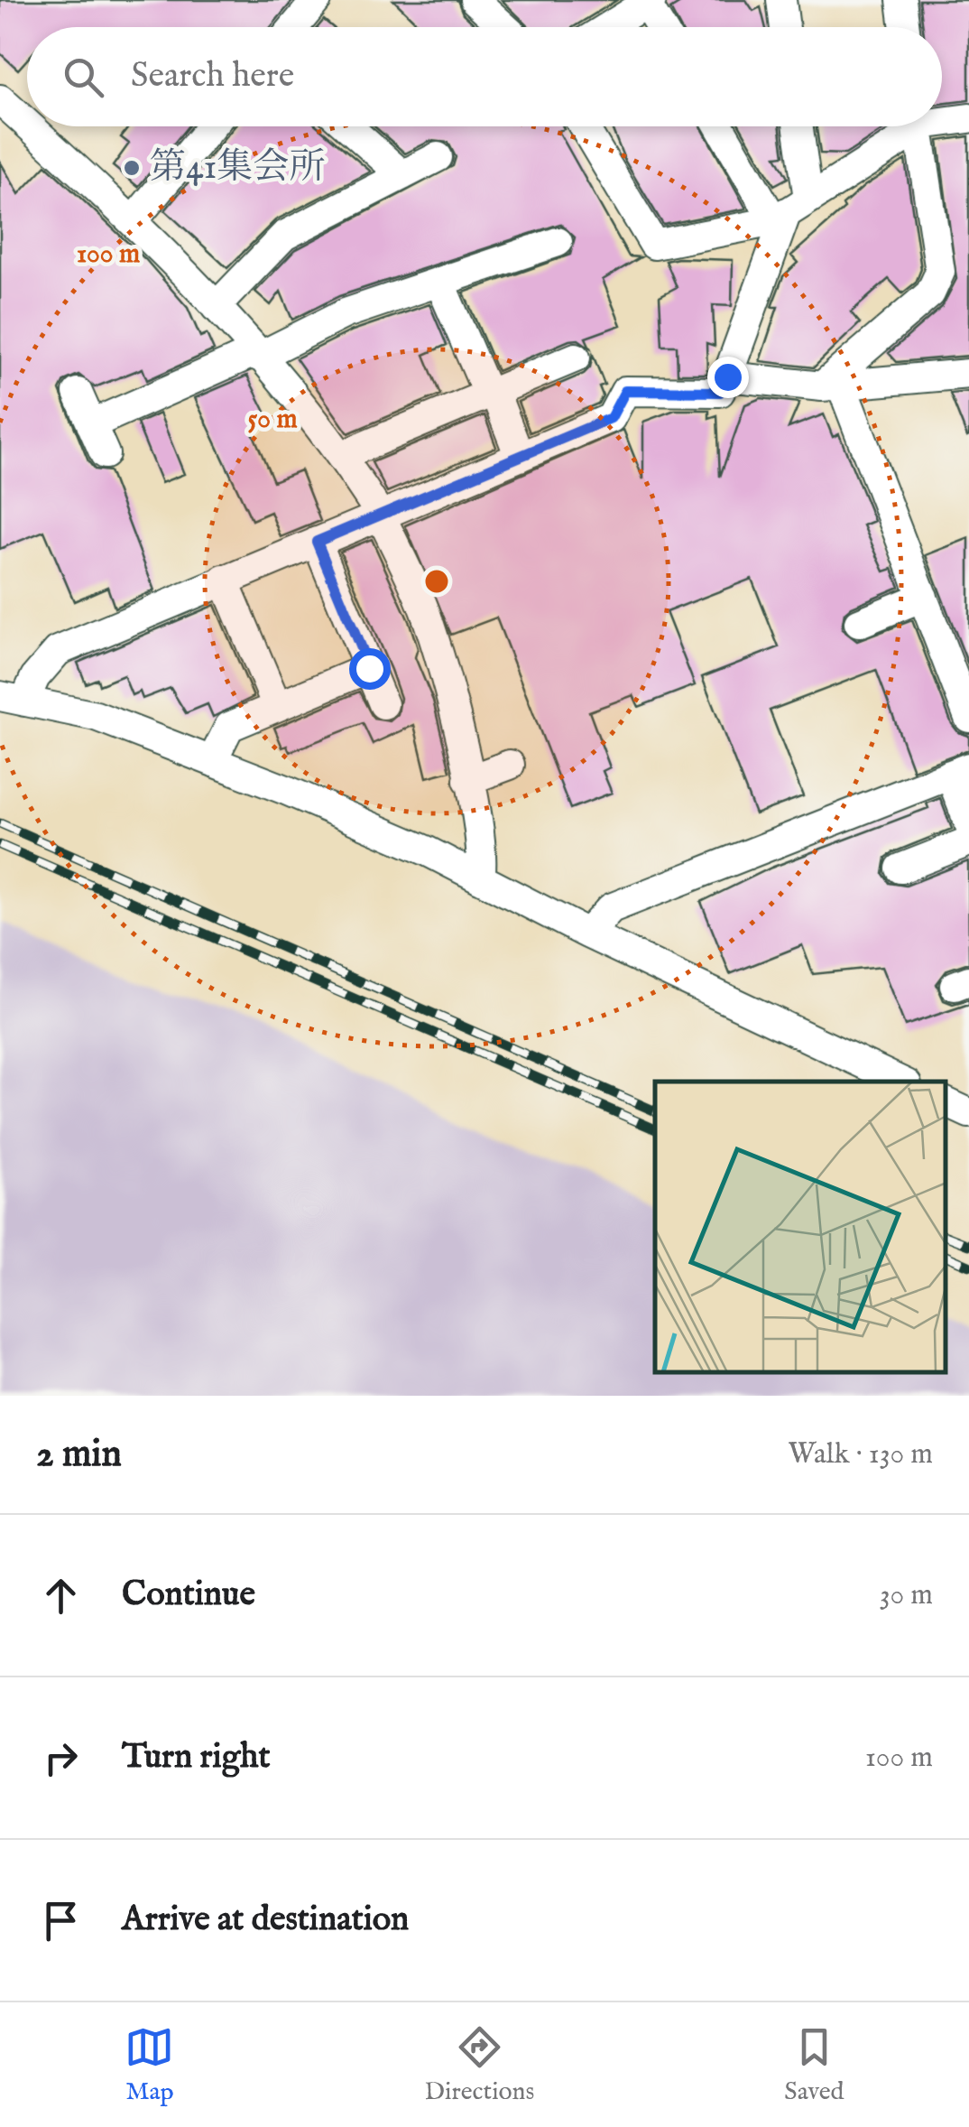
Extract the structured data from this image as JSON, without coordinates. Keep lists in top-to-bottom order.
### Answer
{
  "places": ["第41集会所"],
  "page": {
    "search": "Search here",
    "heading": ["2 min", "Walk · 130 m"],
    "list": [
      ["Continue", "30 m"],
      ["Turn right", "100 m"],
      "Arrive at destination"
    ],
    "nav": ["Map", "Directions", "Saved"]
  },
  "rings": ["100 m", "50 m"]
}
